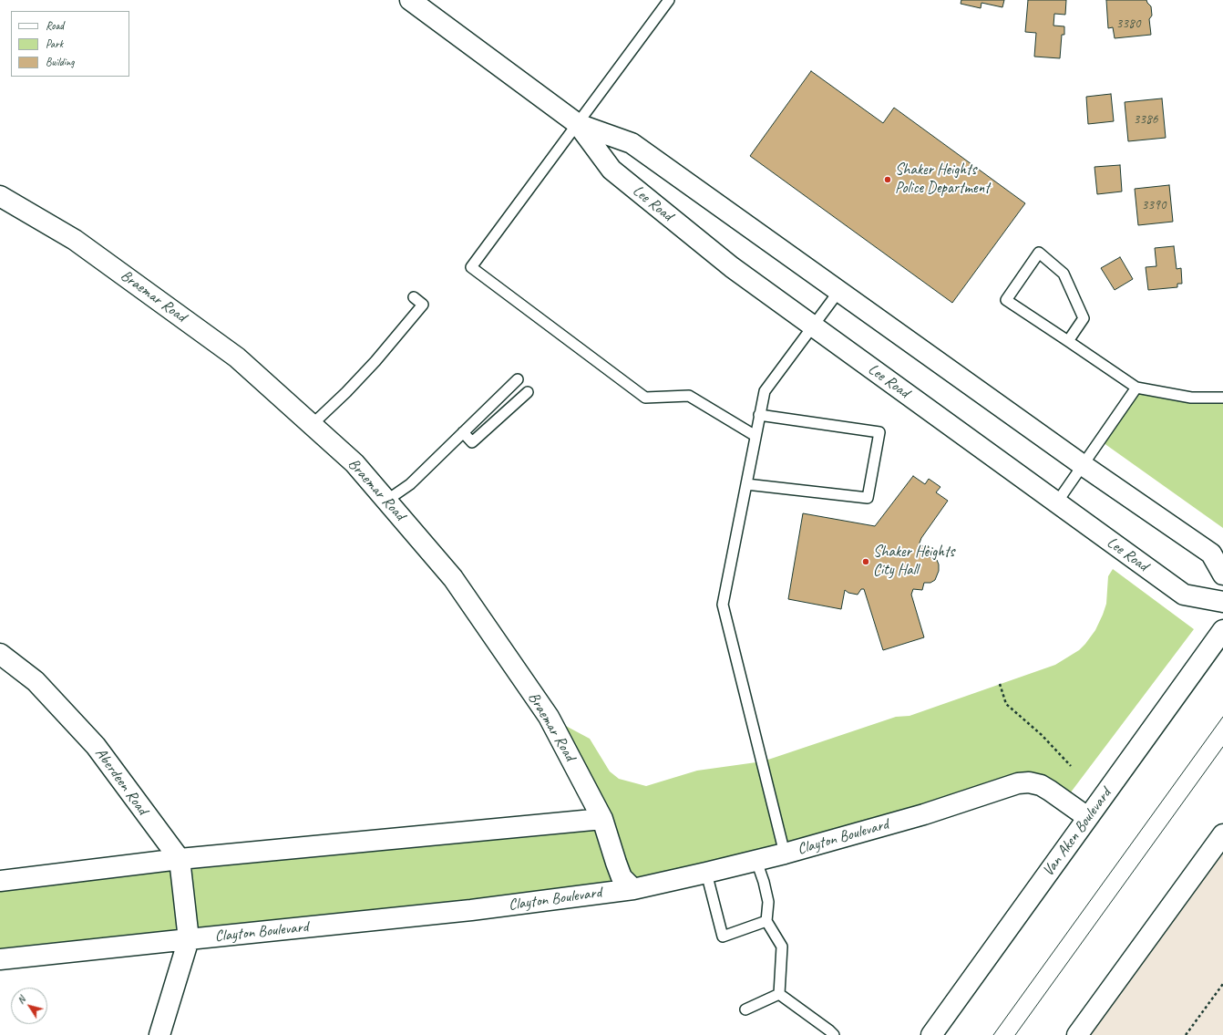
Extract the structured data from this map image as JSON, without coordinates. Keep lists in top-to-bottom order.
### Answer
{
  "streets": {
    "street": [
      "Lee Road",
      "Braemar Road",
      "Aberdeen Road",
      "Van Aken Boulevard",
      "Clayton Boulevard"
    ]
  },
  "crossings": [
    ["Braemar Road", "Clayton Boulevard"],
    ["Van Aken Boulevard", "Clayton Boulevard"]
  ],
  "places": ["Shaker Heights Police Department", "Shaker Heights City Hall"],
  "house_numbers": ["3380", "3386", "3390"],
  "legend": ["Road", "Park", "Building"],
  "north": "top left"
}
